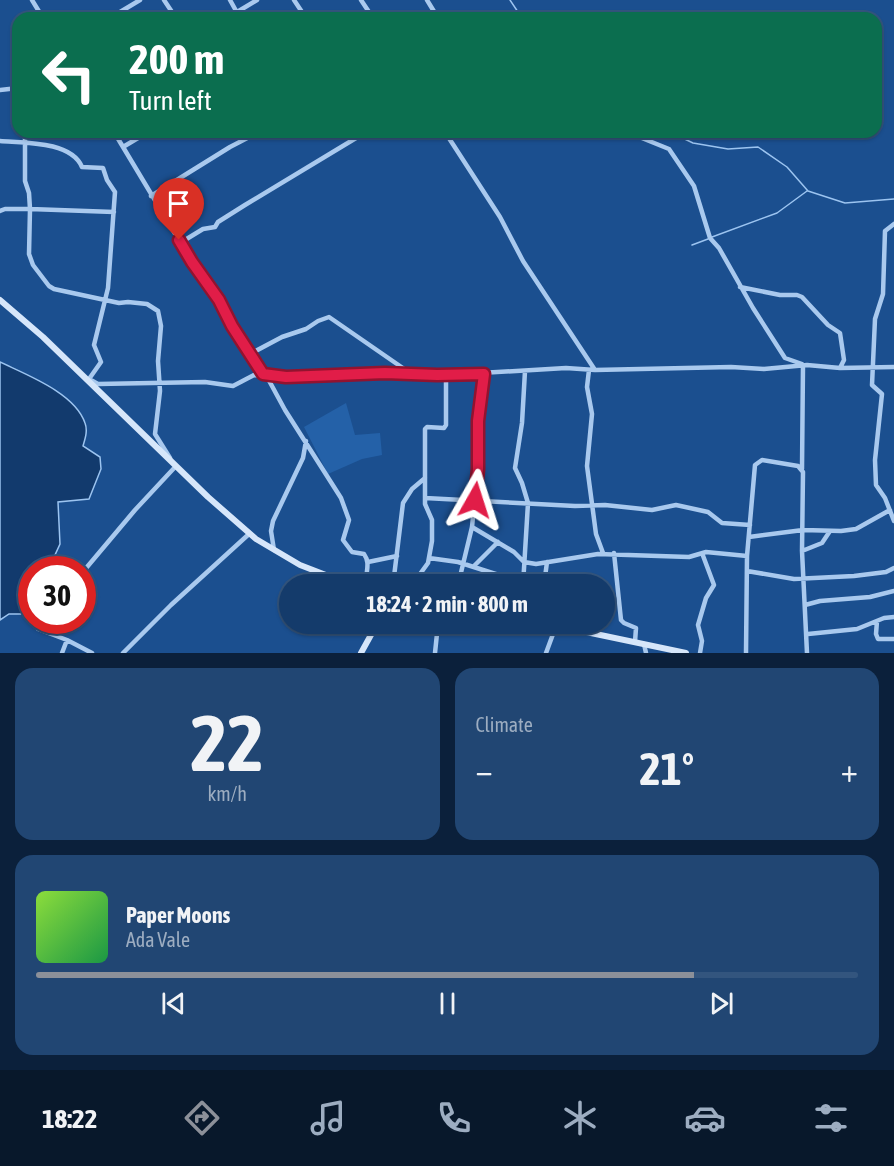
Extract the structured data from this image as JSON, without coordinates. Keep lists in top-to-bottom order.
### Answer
{
  "page": {
    "turn": ["200 m", "Turn left"],
    "limit": "30",
    "trip": "18:24 · 2 min · 800 m",
    "tile": [
      ["22", "km/h"],
      "Climate"
    ],
    "heat": ["−", "21°", "+"],
    "song": ["Paper Moons", "Ada Vale"],
    "tabs": "18:22"
  }
}
